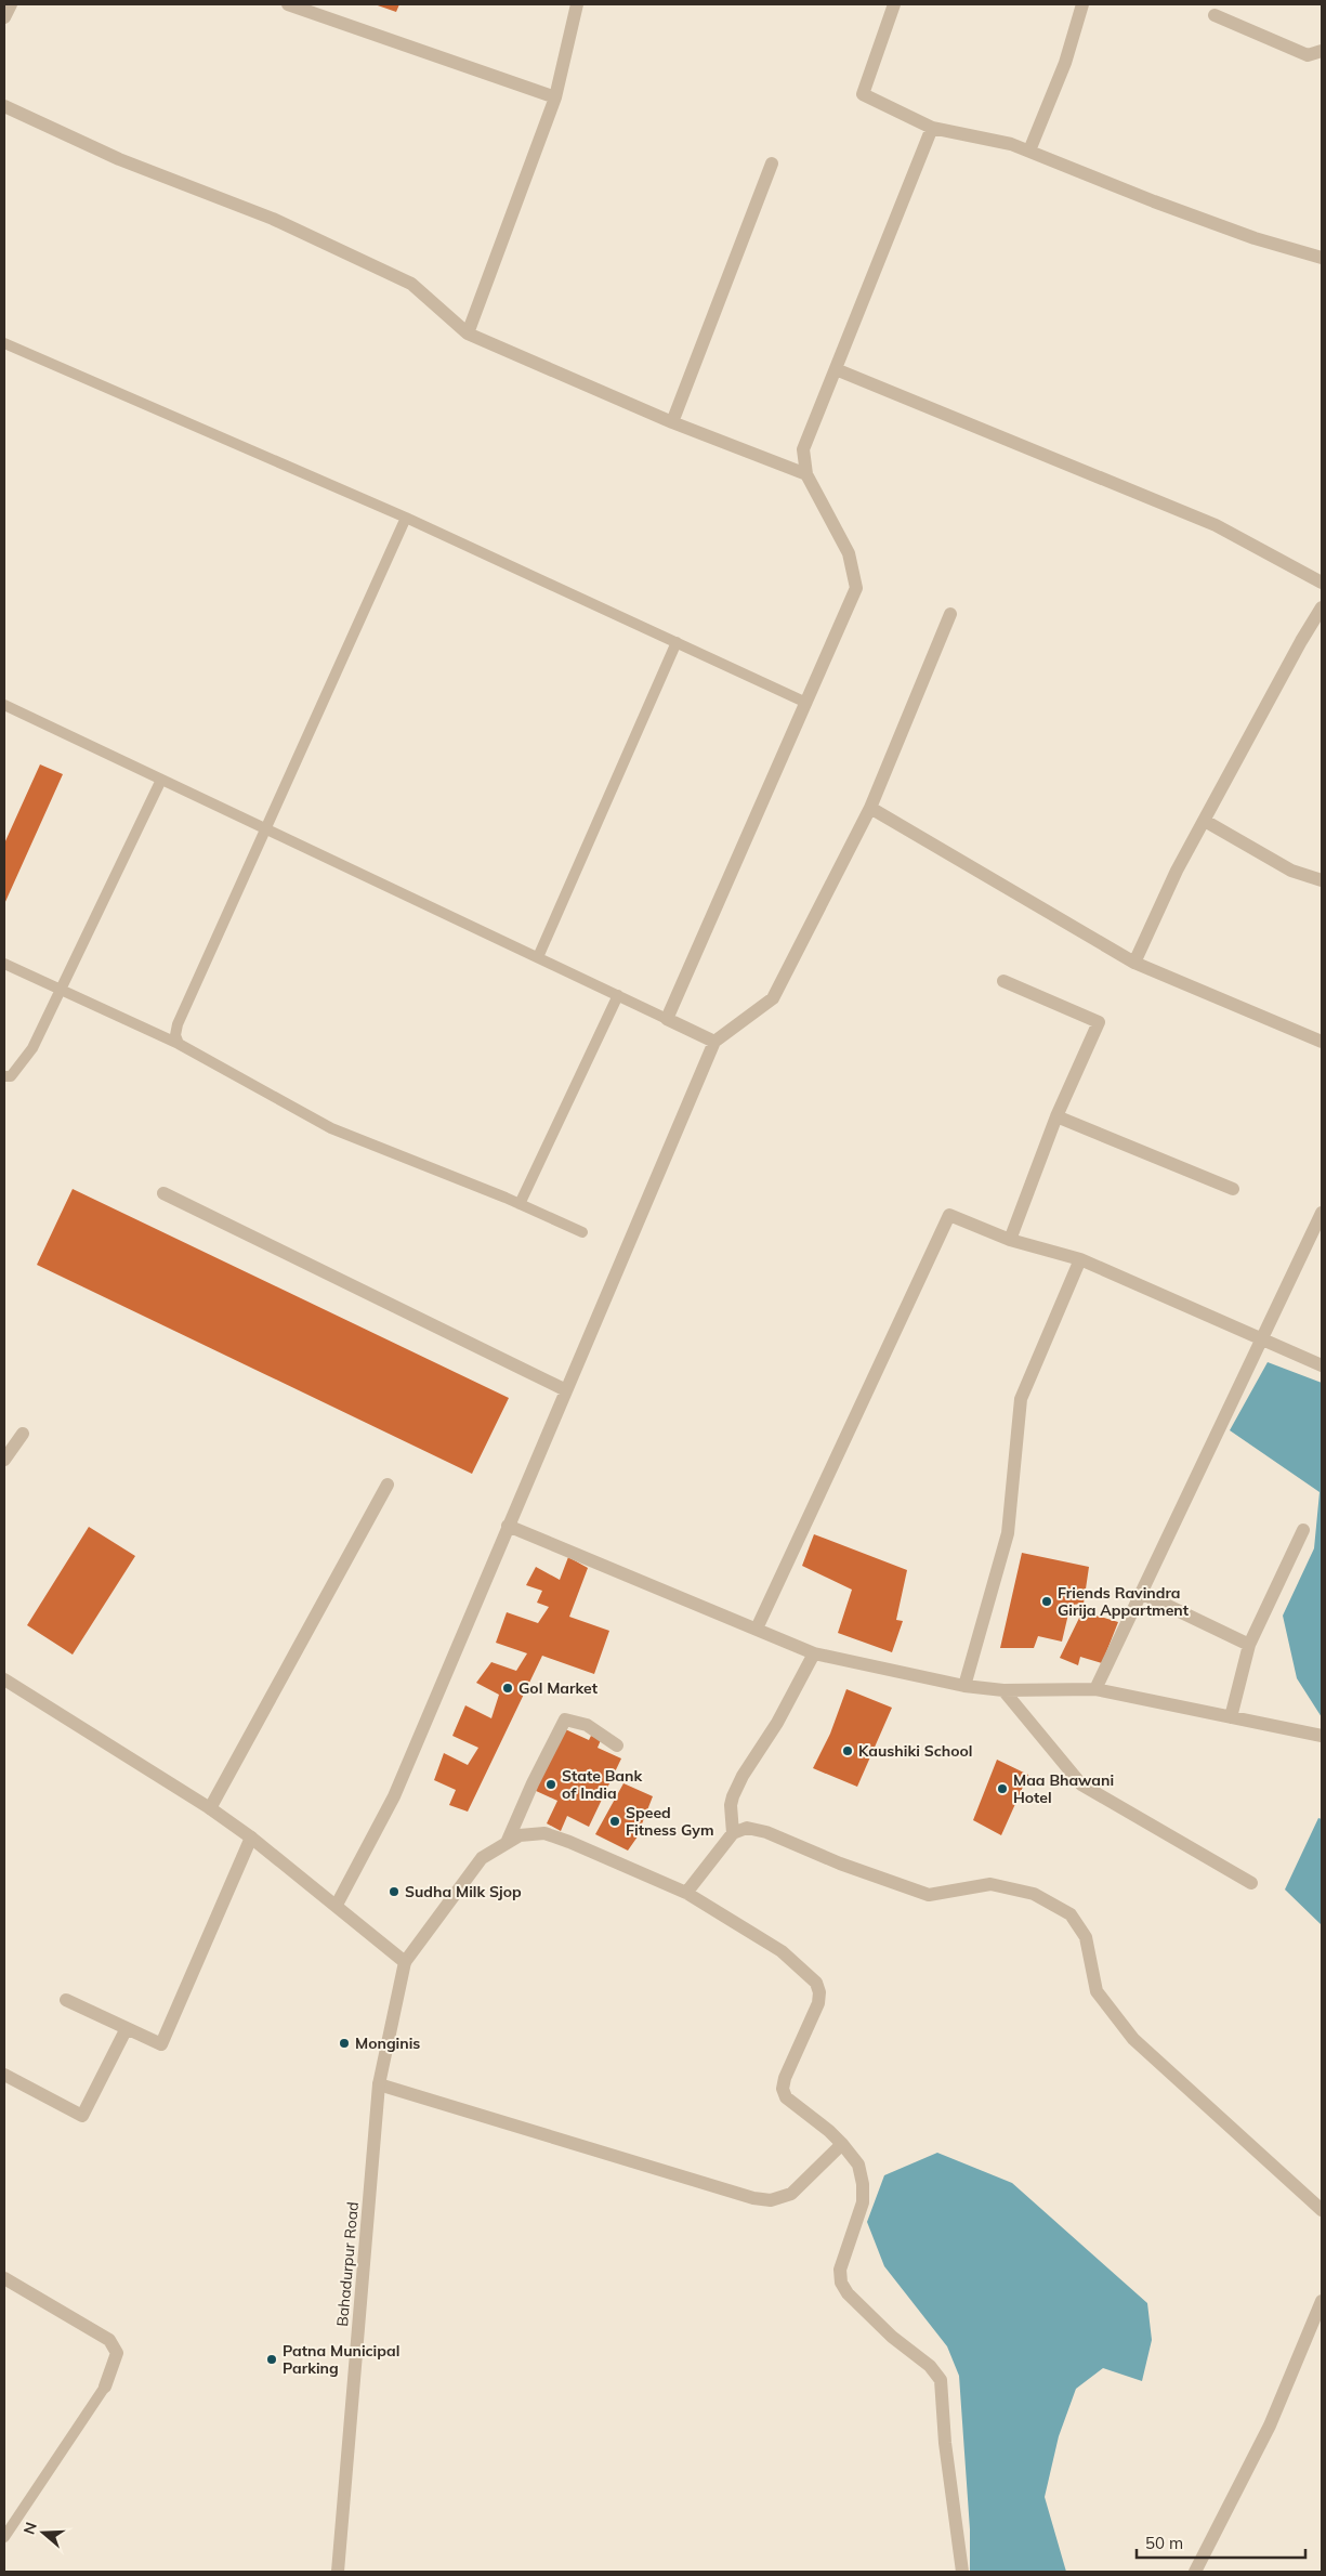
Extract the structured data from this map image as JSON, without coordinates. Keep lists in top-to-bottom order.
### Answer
{
  "streets": {
    "street": ["Bahadurpur Road"]
  },
  "places": [
    "Friends Ravindra Girija Appartment",
    "Gol Market",
    "Kaushiki School",
    "State Bank of India",
    "Maa Bhawani Hotel",
    "Speed Fitness Gym",
    "Sudha Milk Sjop",
    "Monginis",
    "Patna Municipal Parking"
  ],
  "scale_bar": "50 m",
  "north": "left"
}
